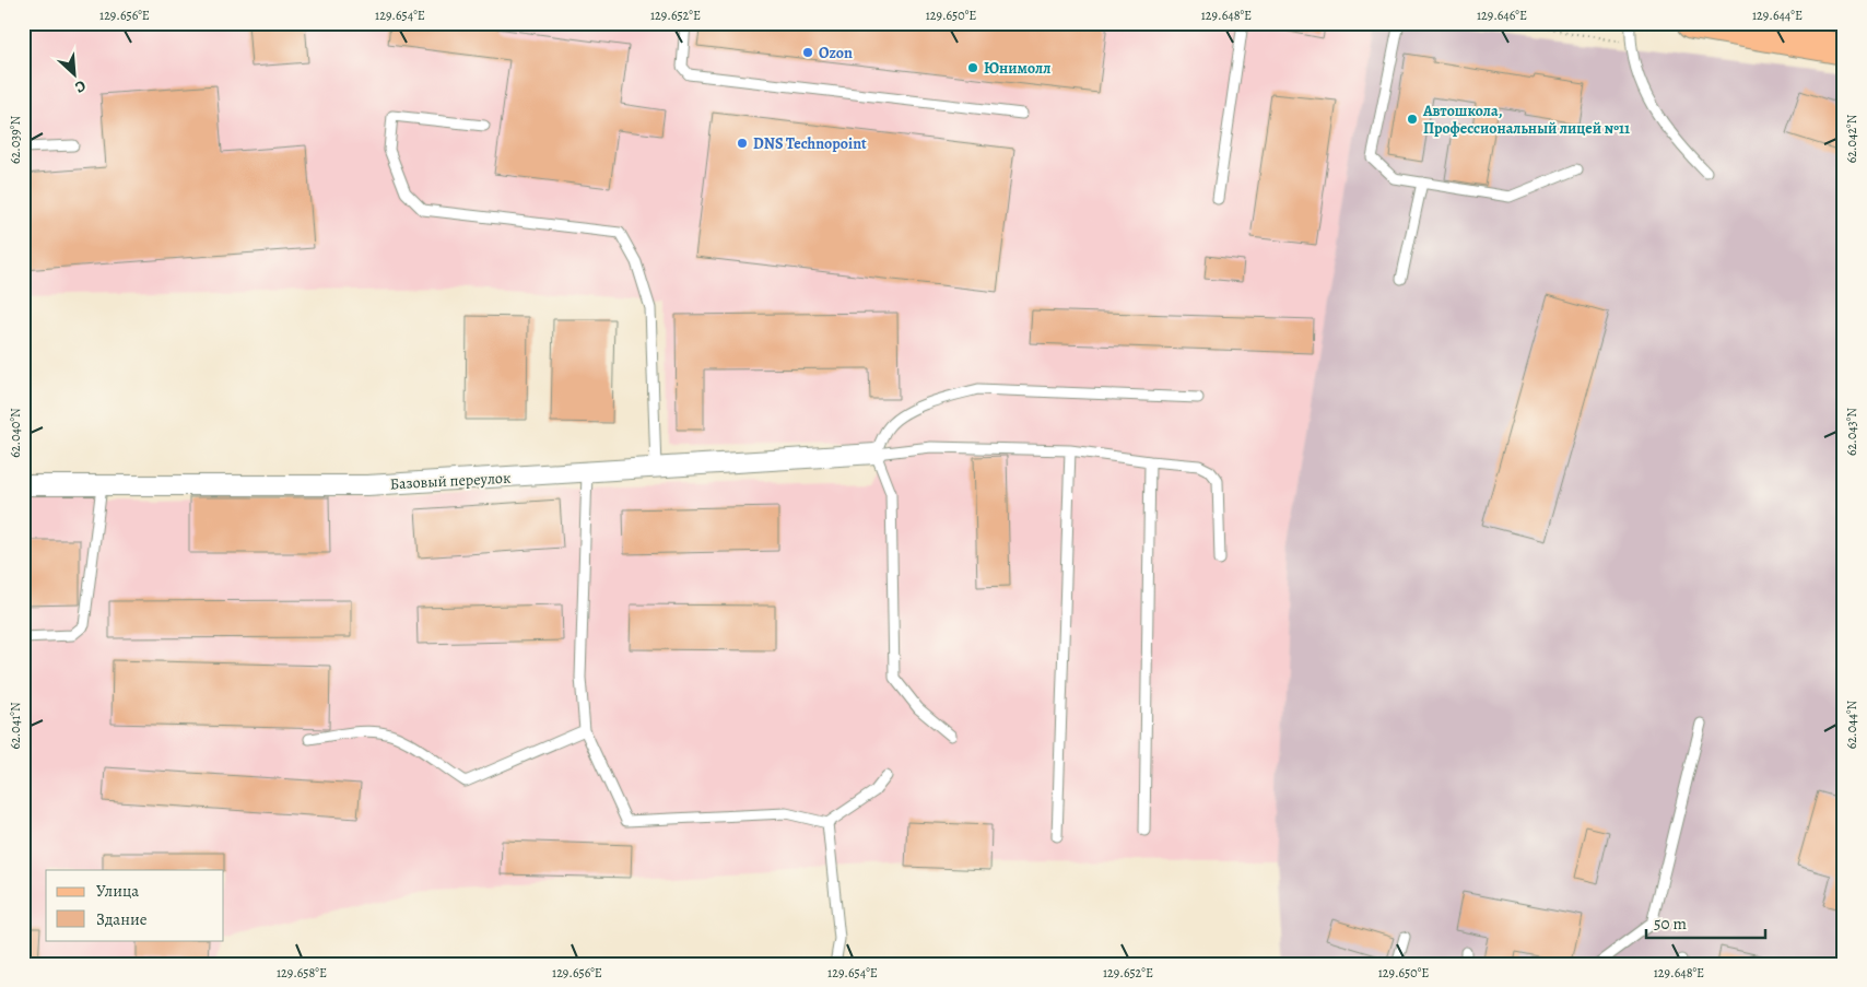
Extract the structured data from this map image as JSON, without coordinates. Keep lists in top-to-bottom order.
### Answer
{
  "streets": {
    "street": ["Базовый переулок"]
  },
  "places": [
    "Ozon",
    "Юнимолл",
    "Автошкола, Профессиональный лицей №11",
    "DNS Technopoint"
  ],
  "legend": ["Улица", "Здание"],
  "scale_bar": "50 m",
  "north": "bottom right",
  "coordinates": [
    "129.656°E",
    "129.654°E",
    "129.652°E",
    "129.650°E",
    "129.648°E",
    "129.646°E",
    "129.644°E",
    "62.042°N",
    "62.039°N",
    "62.043°N",
    "62.040°N",
    "62.044°N",
    "62.041°N",
    "129.658°E"
  ]
}
